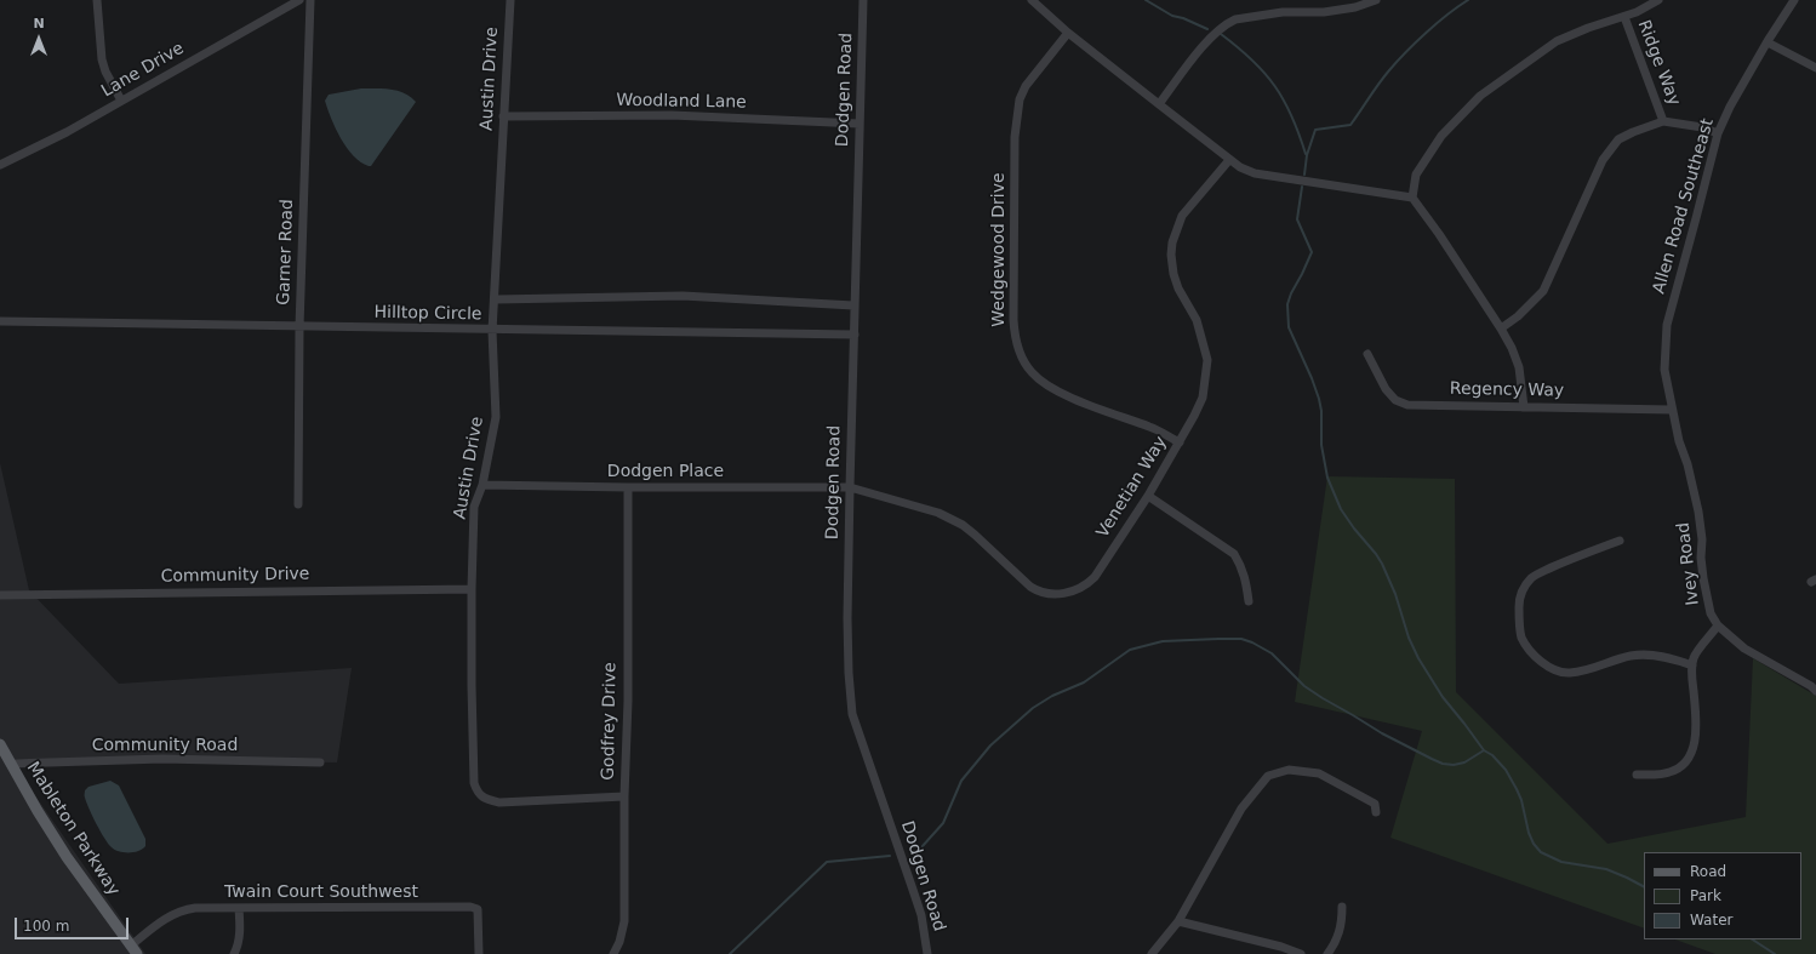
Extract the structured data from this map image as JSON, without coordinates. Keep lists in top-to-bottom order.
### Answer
{
  "streets": {
    "main road": ["Mableton Parkway"],
    "street": [
      "Ridge Way",
      "Lane Drive",
      "Austin Drive",
      "Dodgen Road",
      "Woodland Lane",
      "Allen Road Southeast",
      "Wedgewood Drive",
      "Garner Road",
      "Hilltop Circle",
      "Regency Way",
      "Dodgen Place",
      "Venetian Way",
      "Ivey Road",
      "Community Drive",
      "Godfrey Drive",
      "Community Road",
      "Twain Court Southwest"
    ]
  },
  "crossings": [
    ["Austin Drive", "Woodland Lane"],
    ["Austin Drive", "Hilltop Circle"],
    ["Austin Drive", "Dodgen Place"],
    ["Austin Drive", "Community Drive"],
    ["Austin Drive", "Godfrey Drive"],
    ["Dodgen Road", "Woodland Lane"],
    ["Dodgen Road", "Hilltop Circle"],
    ["Dodgen Road", "Dodgen Place"],
    ["Dodgen Road", "Venetian Way"],
    ["Allen Road Southeast", "Regency Way"],
    ["Allen Road Southeast", "Ivey Road"],
    ["Wedgewood Drive", "Venetian Way"],
    ["Garner Road", "Hilltop Circle"],
    ["Regency Way", "Ivey Road"],
    ["Dodgen Place", "Venetian Way"],
    ["Dodgen Place", "Godfrey Drive"],
    ["Community Road", "Mableton Parkway"],
    ["Mableton Parkway", "Twain Court Southwest"]
  ],
  "legend": ["Road", "Park", "Water"],
  "scale_bar": "100 m",
  "north": "top"
}
